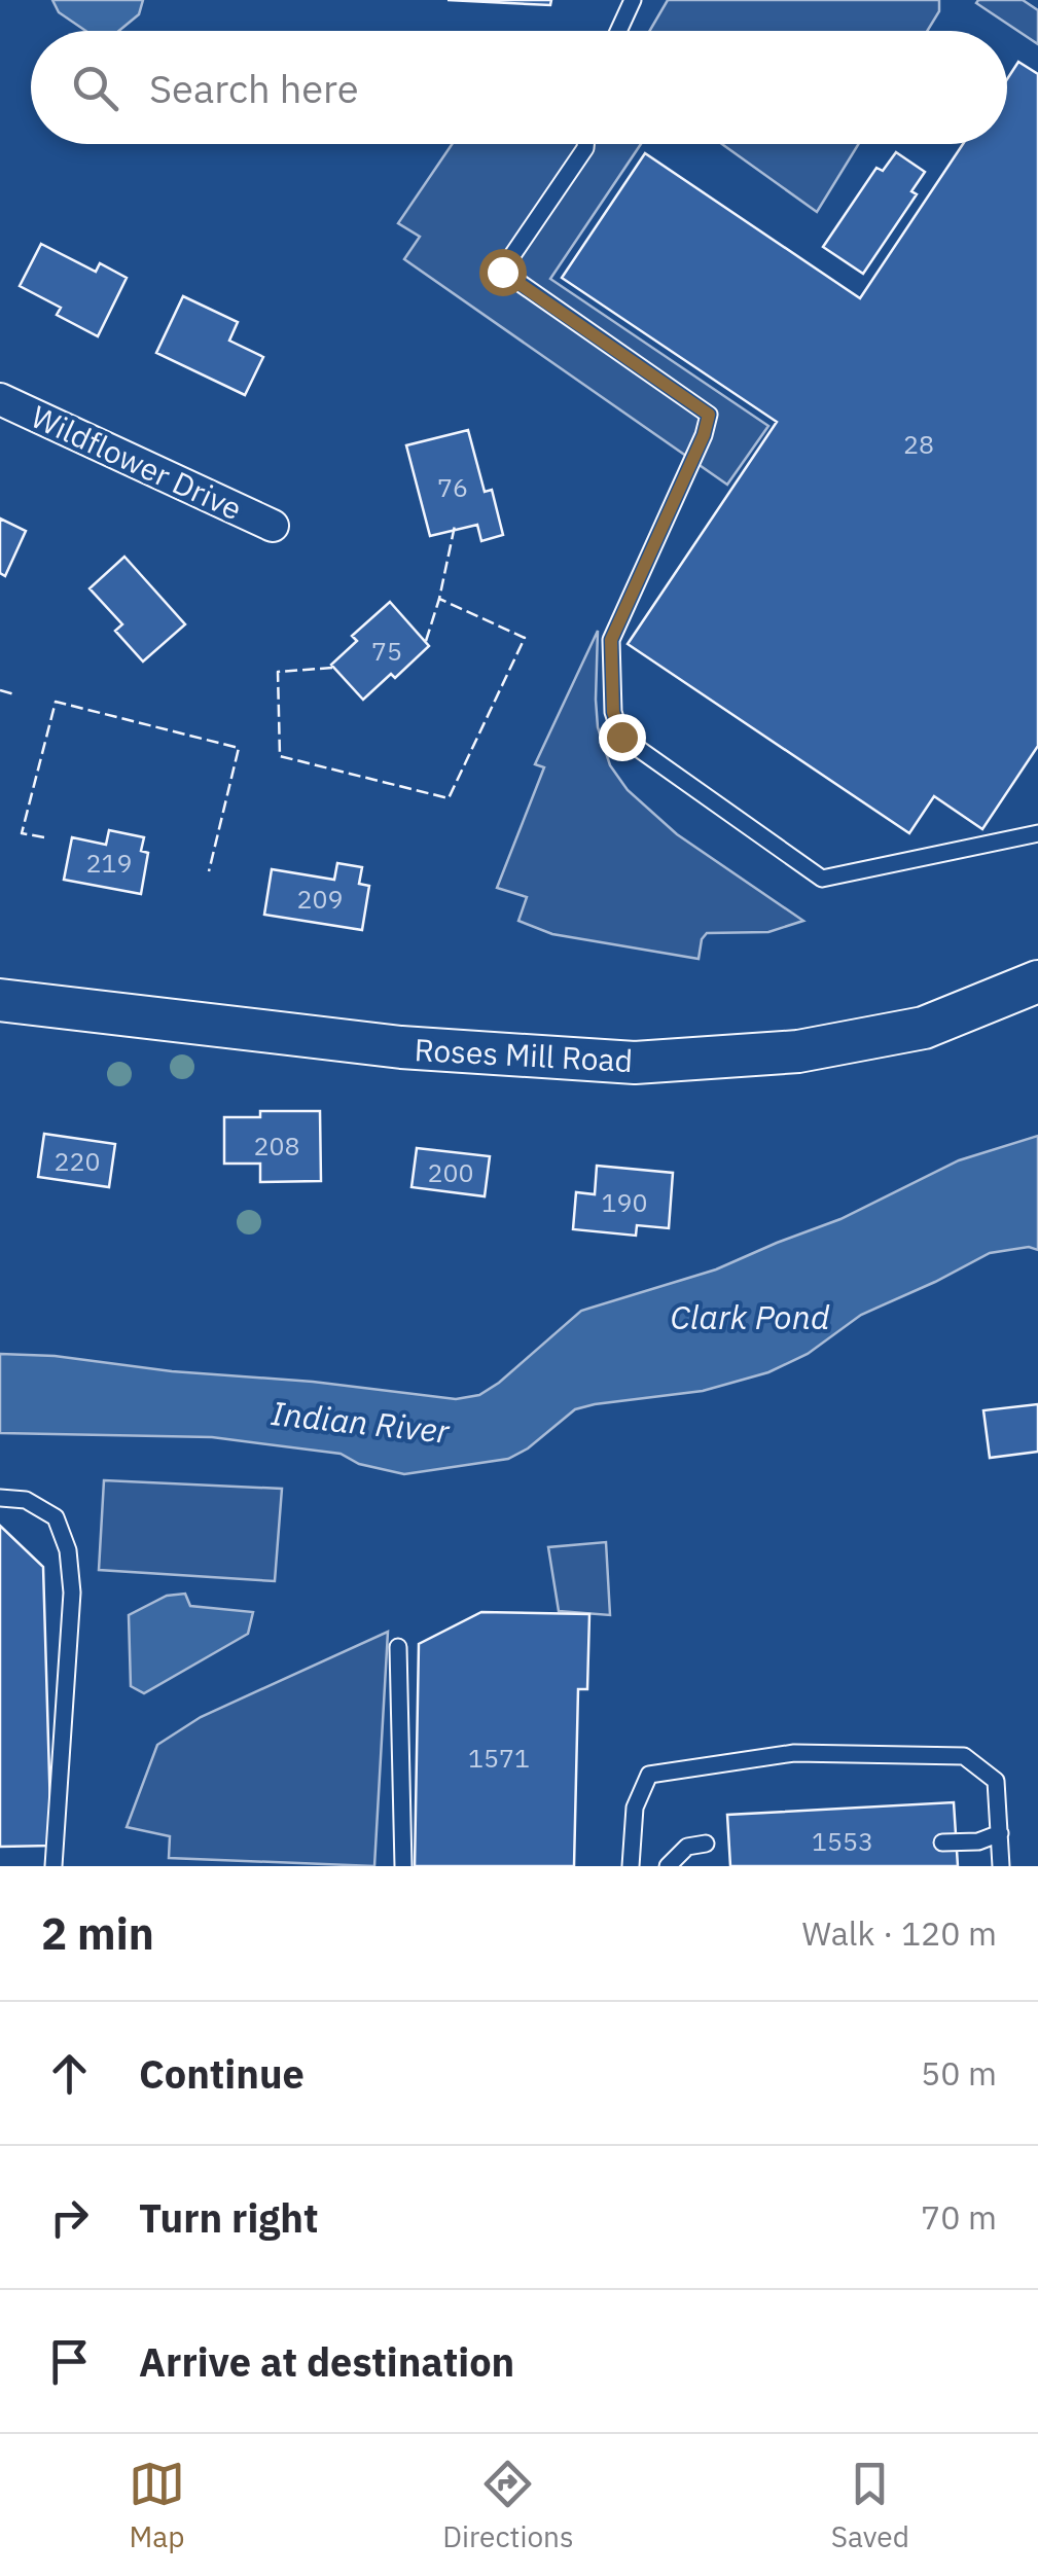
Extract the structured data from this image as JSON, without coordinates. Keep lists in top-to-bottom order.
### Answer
{
  "streets": {
    "street": ["Wildflower Drive", "Roses Mill Road"]
  },
  "water": ["Clark Pond", "Indian River"],
  "house_numbers": [
    "28",
    "76",
    "75",
    "219",
    "209",
    "208",
    "220",
    "200",
    "190",
    "1571",
    "1553"
  ],
  "page": {
    "search": "Search here",
    "heading": ["2 min", "Walk · 120 m"],
    "list": [
      ["Continue", "50 m"],
      ["Turn right", "70 m"],
      "Arrive at destination"
    ],
    "nav": ["Map", "Directions", "Saved"]
  }
}
